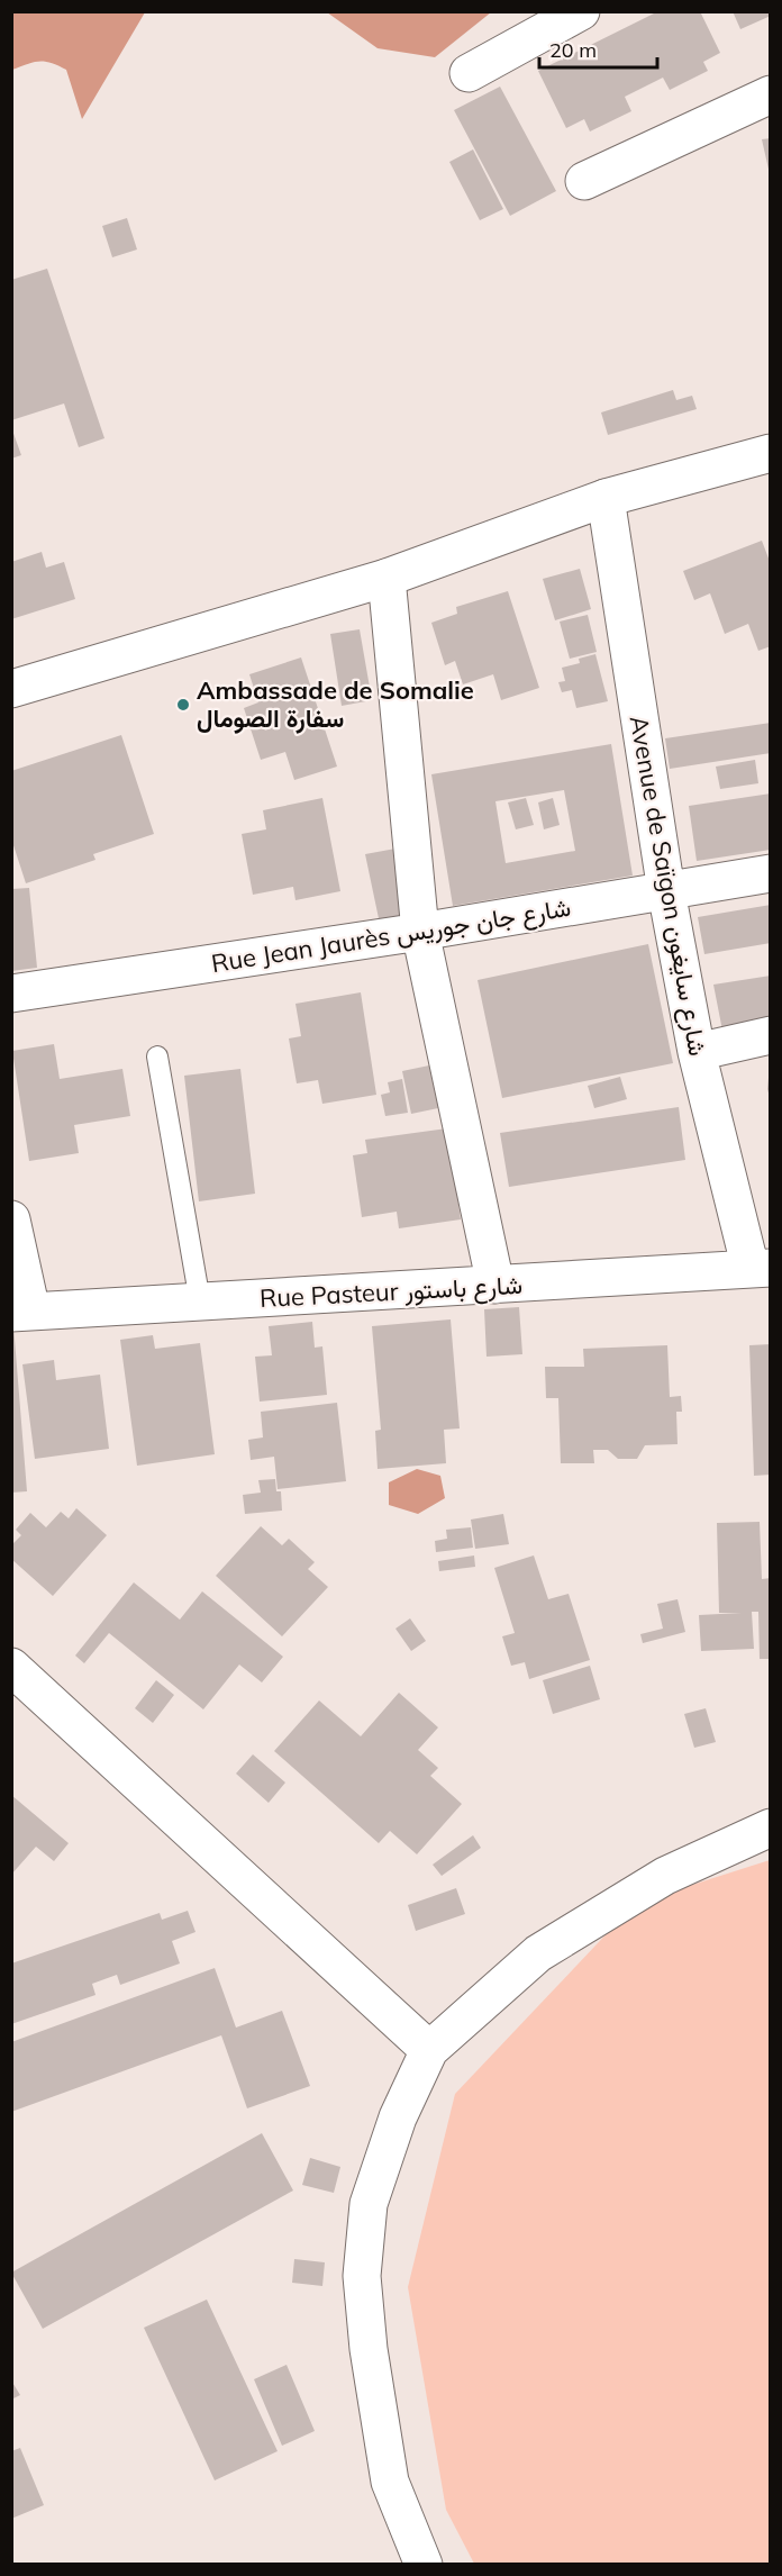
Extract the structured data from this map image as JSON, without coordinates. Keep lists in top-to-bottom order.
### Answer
{
  "streets": {
    "street": ["Avenue de Saïgon شارع سايغون", "Rue Jean Jaurès شارع جان جوريس", "Rue Pasteur شارع باستور"]
  },
  "crossings": [
    ["Avenue de Saïgon شارع سايغون", "Rue Jean Jaurès شارع جان جوريس"],
    ["Avenue de Saïgon شارع سايغون", "Rue Pasteur شارع باستور"]
  ],
  "places": ["Ambassade de Somalie سفارة الصومال"],
  "scale_bar": "20 m"
}
